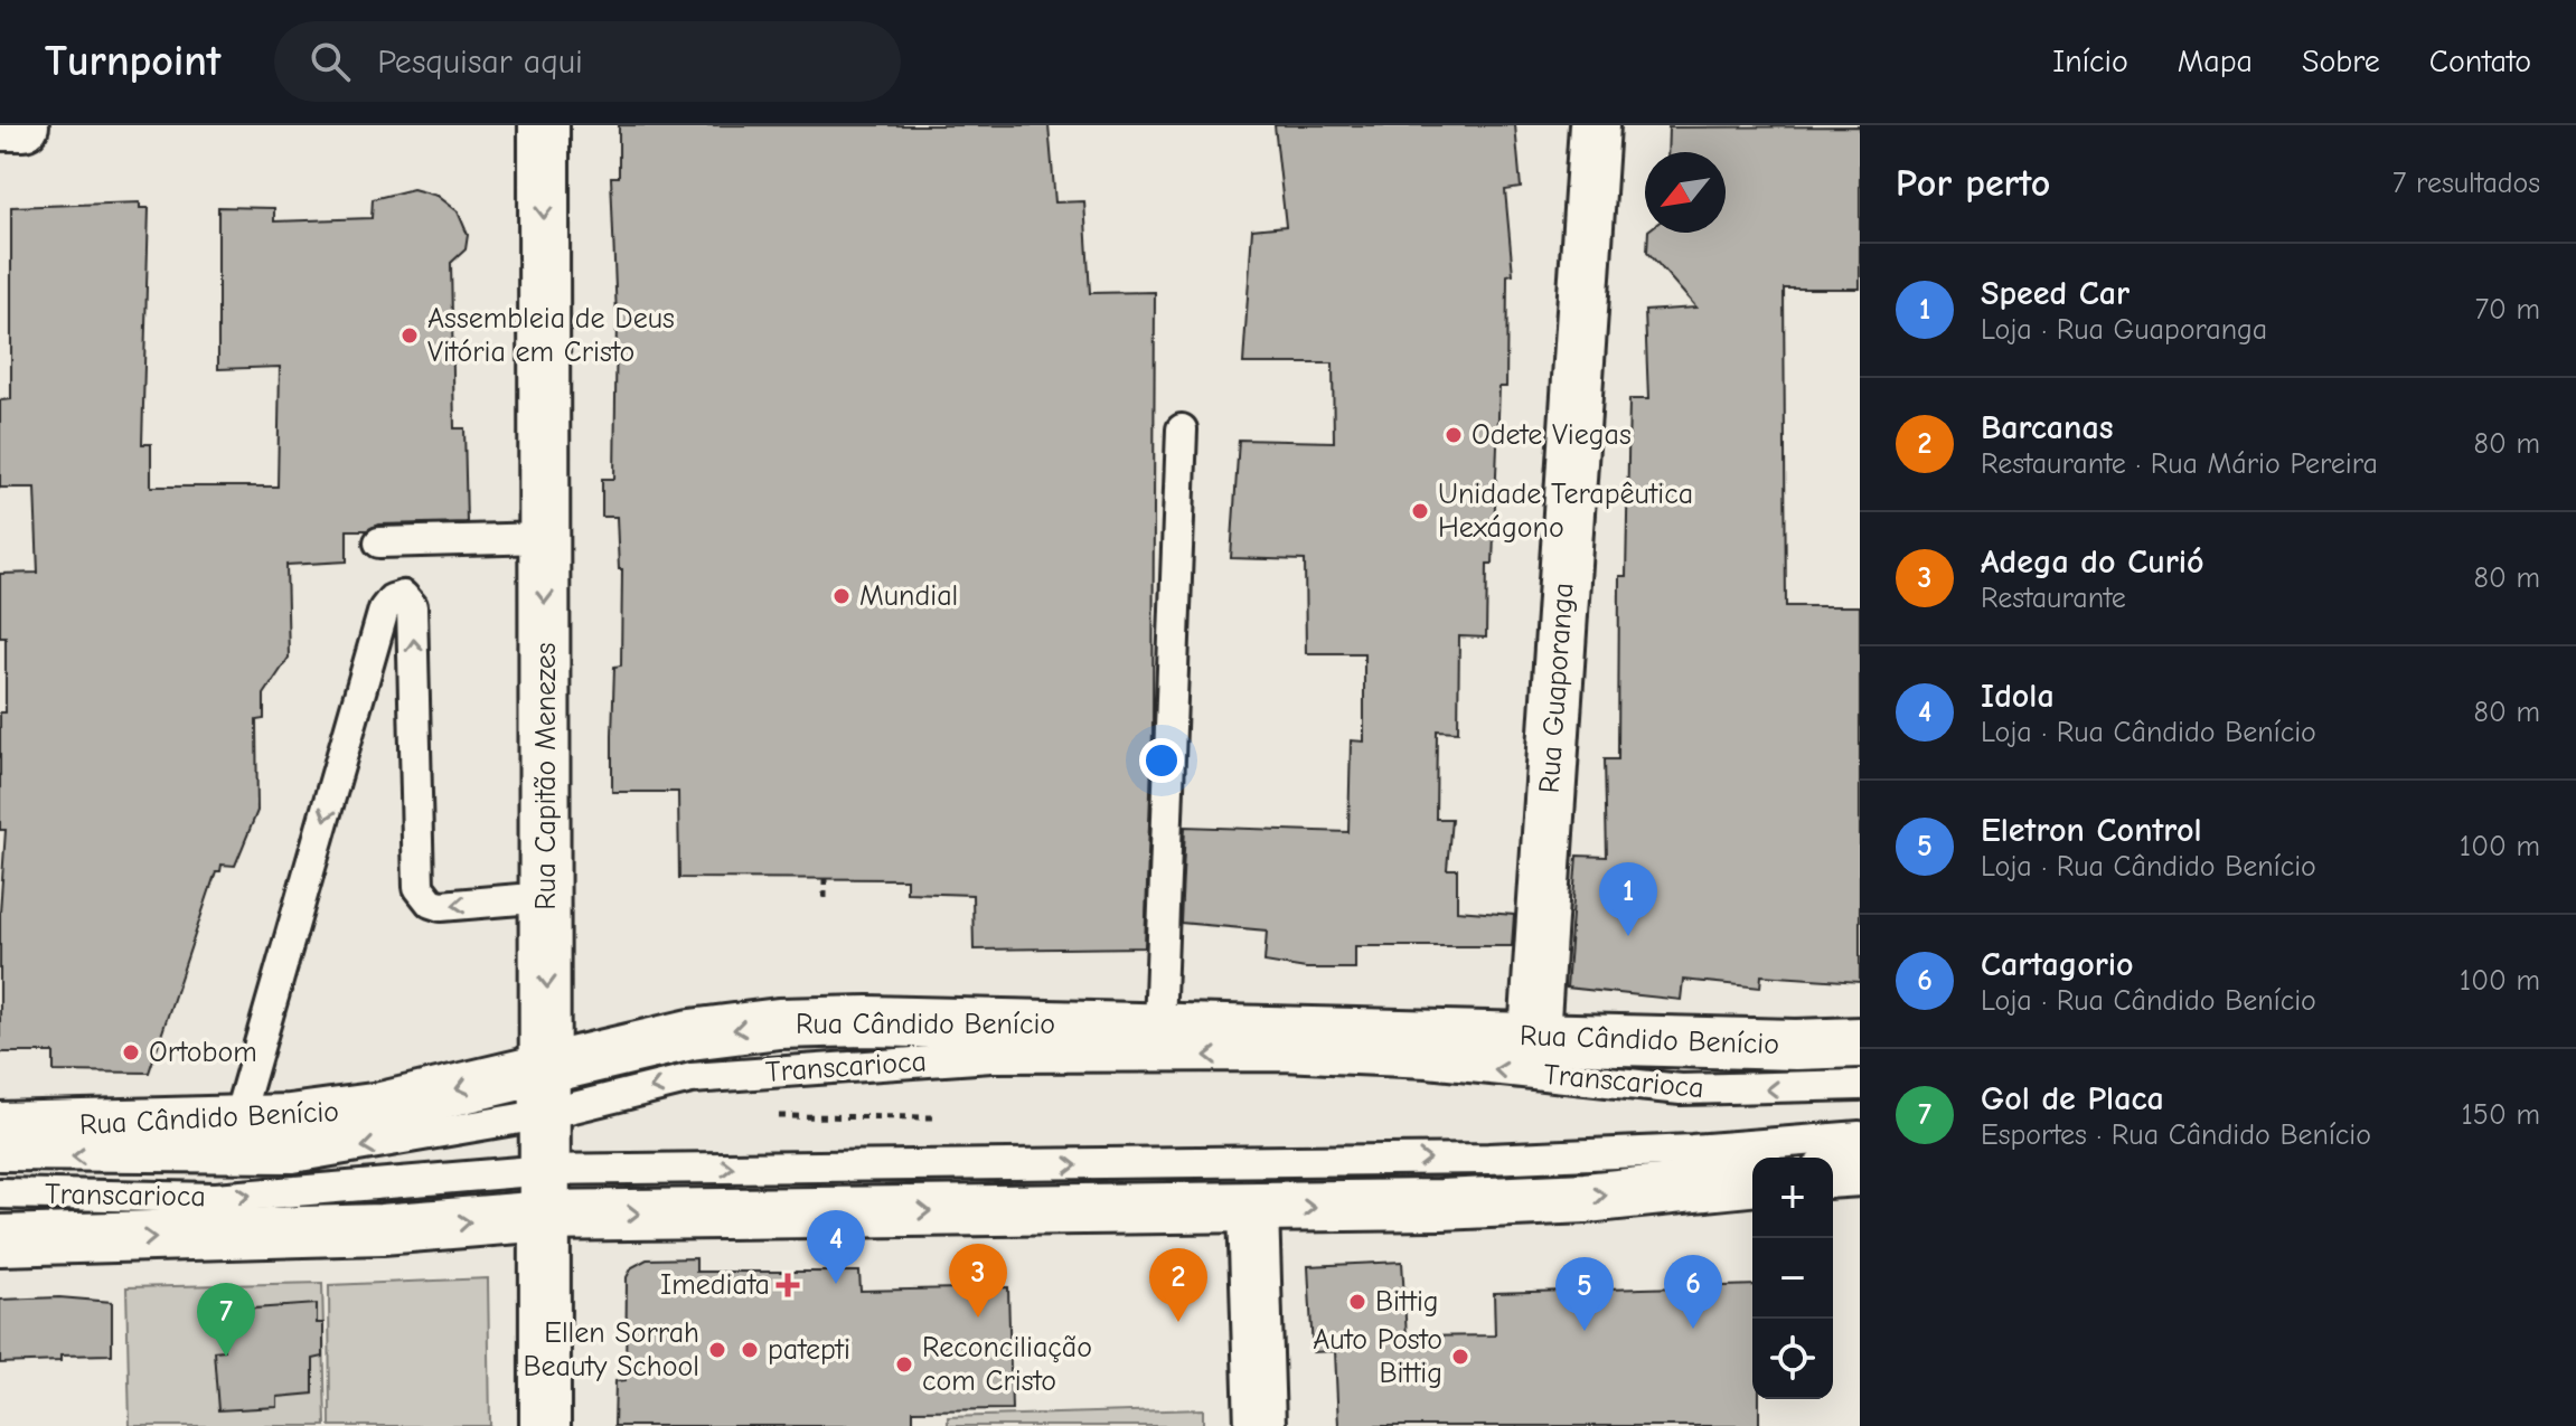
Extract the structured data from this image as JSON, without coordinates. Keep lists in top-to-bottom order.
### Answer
{
  "streets": {
    "main road": ["Rua Guaporanga", "Rua Capitão Menezes", "Rua Cândido Benício"],
    "lane": ["Transcarioca"]
  },
  "crossings": [
    ["Rua Guaporanga", "Rua Cândido Benício"],
    ["Rua Capitão Menezes", "Rua Cândido Benício"],
    ["Rua Capitão Menezes", "Transcarioca"],
    ["Rua Cândido Benício", "Transcarioca"]
  ],
  "one_way": ["Rua Capitão Menezes"],
  "places": {
    "other": [
      "Assembleia de Deus Vitória em Cristo",
      "Odete Viegas",
      "Unidade Terapêutica Hexágono",
      "Mundial",
      "Ortobom",
      "Bittig",
      "Ellen Sorrah Beauty School",
      "patepti",
      "Auto Posto Bittig",
      "Reconciliação com Cristo"
    ],
    "health": ["Imediata"]
  },
  "north": "bottom left",
  "page": {
    "header": "Turnpoint",
    "search": "Pesquisar aqui",
    "nav": [
      "Início",
      "Mapa",
      "Sobre",
      "Contato"
    ],
    "heading": ["Por perto", "7 resultados"],
    "list": [
      {
        "mark": "1",
        "name": "Speed Car",
        "note": "Loja · Rua Guaporanga",
        "value": "70 m"
      },
      {
        "mark": "2",
        "name": "Barcanas",
        "note": "Restaurante · Rua Mário Pereira",
        "value": "80 m"
      },
      {
        "mark": "3",
        "name": "Adega do Curió",
        "note": "Restaurante",
        "value": "80 m"
      },
      {
        "mark": "4",
        "name": "Idola",
        "note": "Loja · Rua Cândido Benício",
        "value": "80 m"
      },
      {
        "mark": "5",
        "name": "Eletron Control",
        "note": "Loja · Rua Cândido Benício",
        "value": "100 m"
      },
      {
        "mark": "6",
        "name": "Cartagorio",
        "note": "Loja · Rua Cândido Benício",
        "value": "100 m"
      },
      {
        "mark": "7",
        "name": "Gol de Placa",
        "note": "Esportes · Rua Cândido Benício",
        "value": "150 m"
      }
    ],
    "pins": [
      "1",
      "4",
      "3",
      "2",
      "6",
      "5",
      "7"
    ],
    "map_buttons": ["+", "−"]
  }
}
